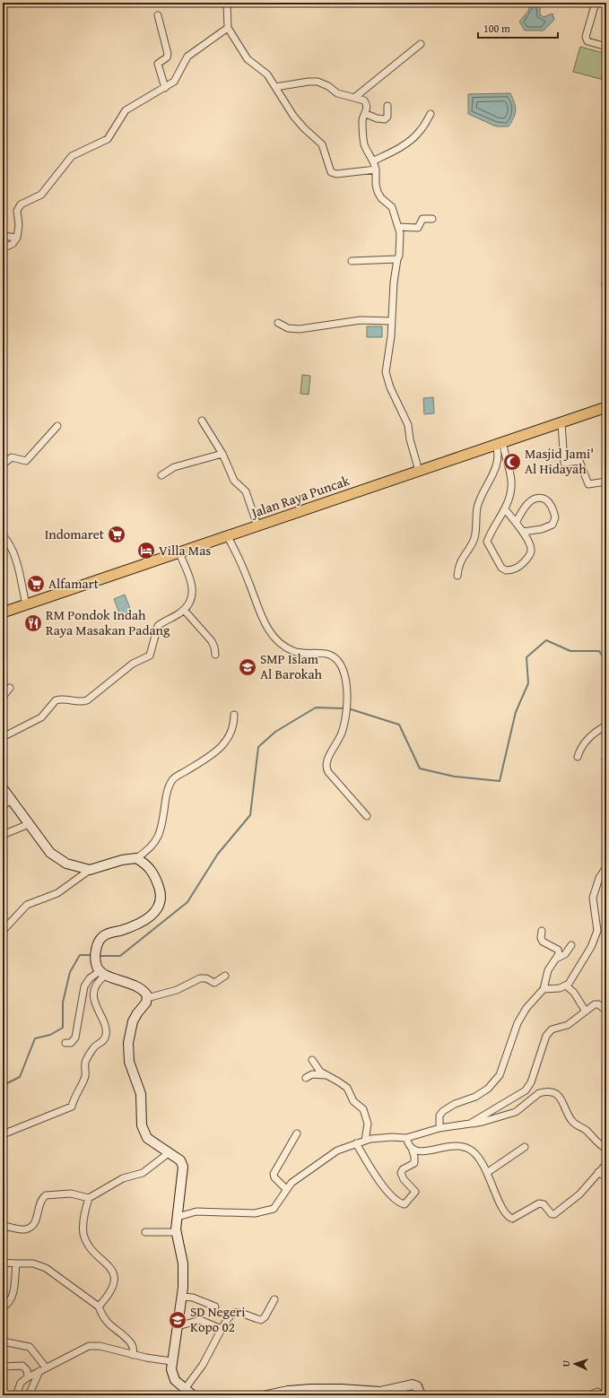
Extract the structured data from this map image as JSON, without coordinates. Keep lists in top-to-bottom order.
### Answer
{
  "streets": {
    "highway": ["Jalan Raya Puncak"]
  },
  "places": {
    "mosque": ["Masjid Jami' Al Hidayah"],
    "supermarket": ["Indomaret", "Alfamart"],
    "hotel": ["Villa Mas"],
    "restaurant": ["RM Pondok Indah Raya Masakan Padang"],
    "school or university": ["SMP Islam Al Barokah", "SD Negeri Kopo 02"]
  },
  "scale_bar": "100 m",
  "north": "left"
}
